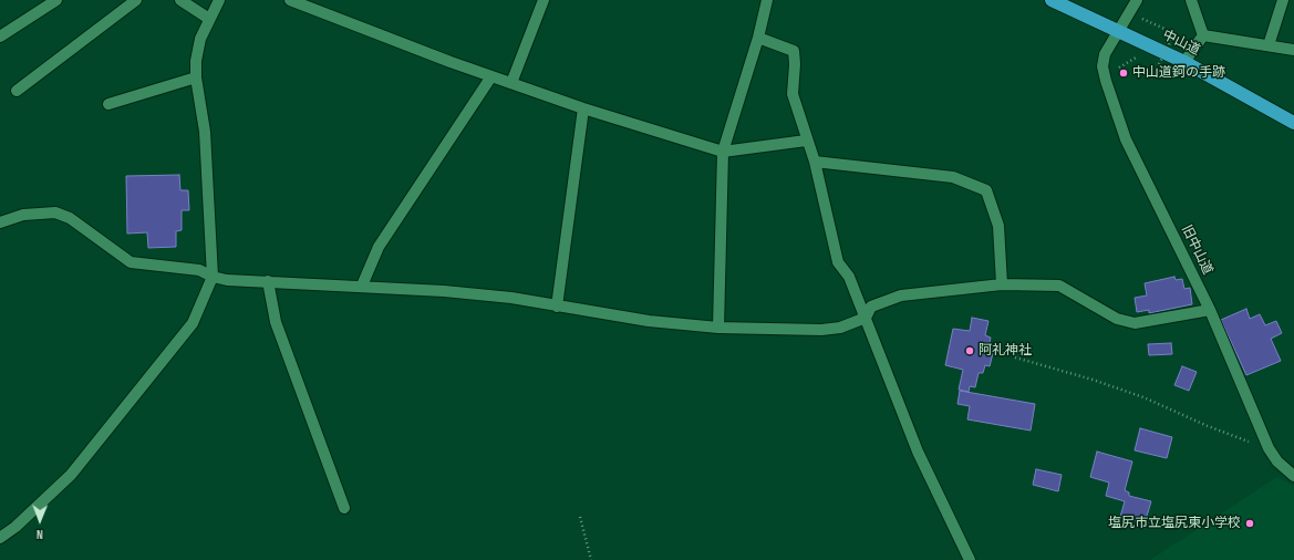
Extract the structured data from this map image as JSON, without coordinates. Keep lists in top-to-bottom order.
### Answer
{
  "streets": {
    "highway": ["中山道"],
    "street": ["旧中山道"]
  },
  "crossings": [
    ["中山道", "旧中山道"]
  ],
  "places": ["中山道鈳の手跡", "阿礼神社", "塩尻市立塩尻東小学校"],
  "north": "bottom"
}
